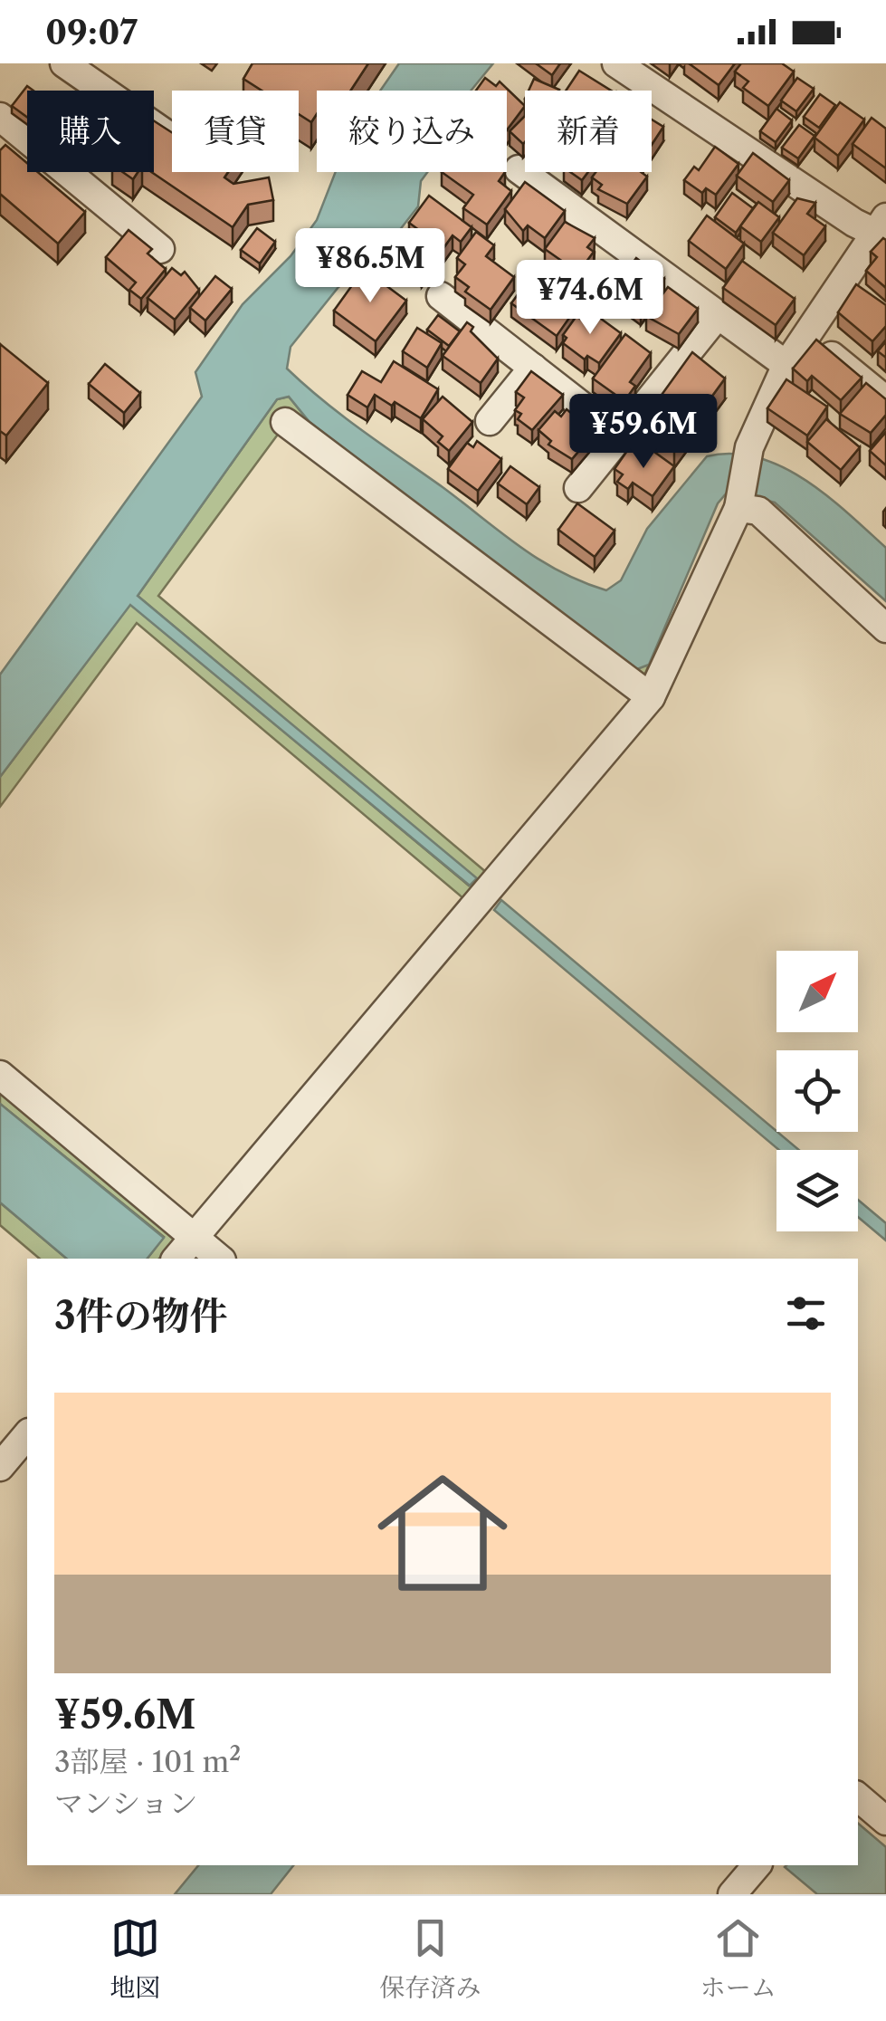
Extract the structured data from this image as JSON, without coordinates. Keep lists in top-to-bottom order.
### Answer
{
  "north": "top right",
  "page": {
    "status": "09:07",
    "chip": [
      "購入",
      "賃貸",
      "絞り込み",
      "新着"
    ],
    "price": ["¥86.5M", "¥74.6M", "¥59.6M"],
    "heading": "3件の物件",
    "list": [
      {
        "name": "¥59.6M",
        "note": "3部屋 · 101 m² · マンション"
      }
    ],
    "tabs": ["地図", "保存済み", "ホーム"]
  }
}
